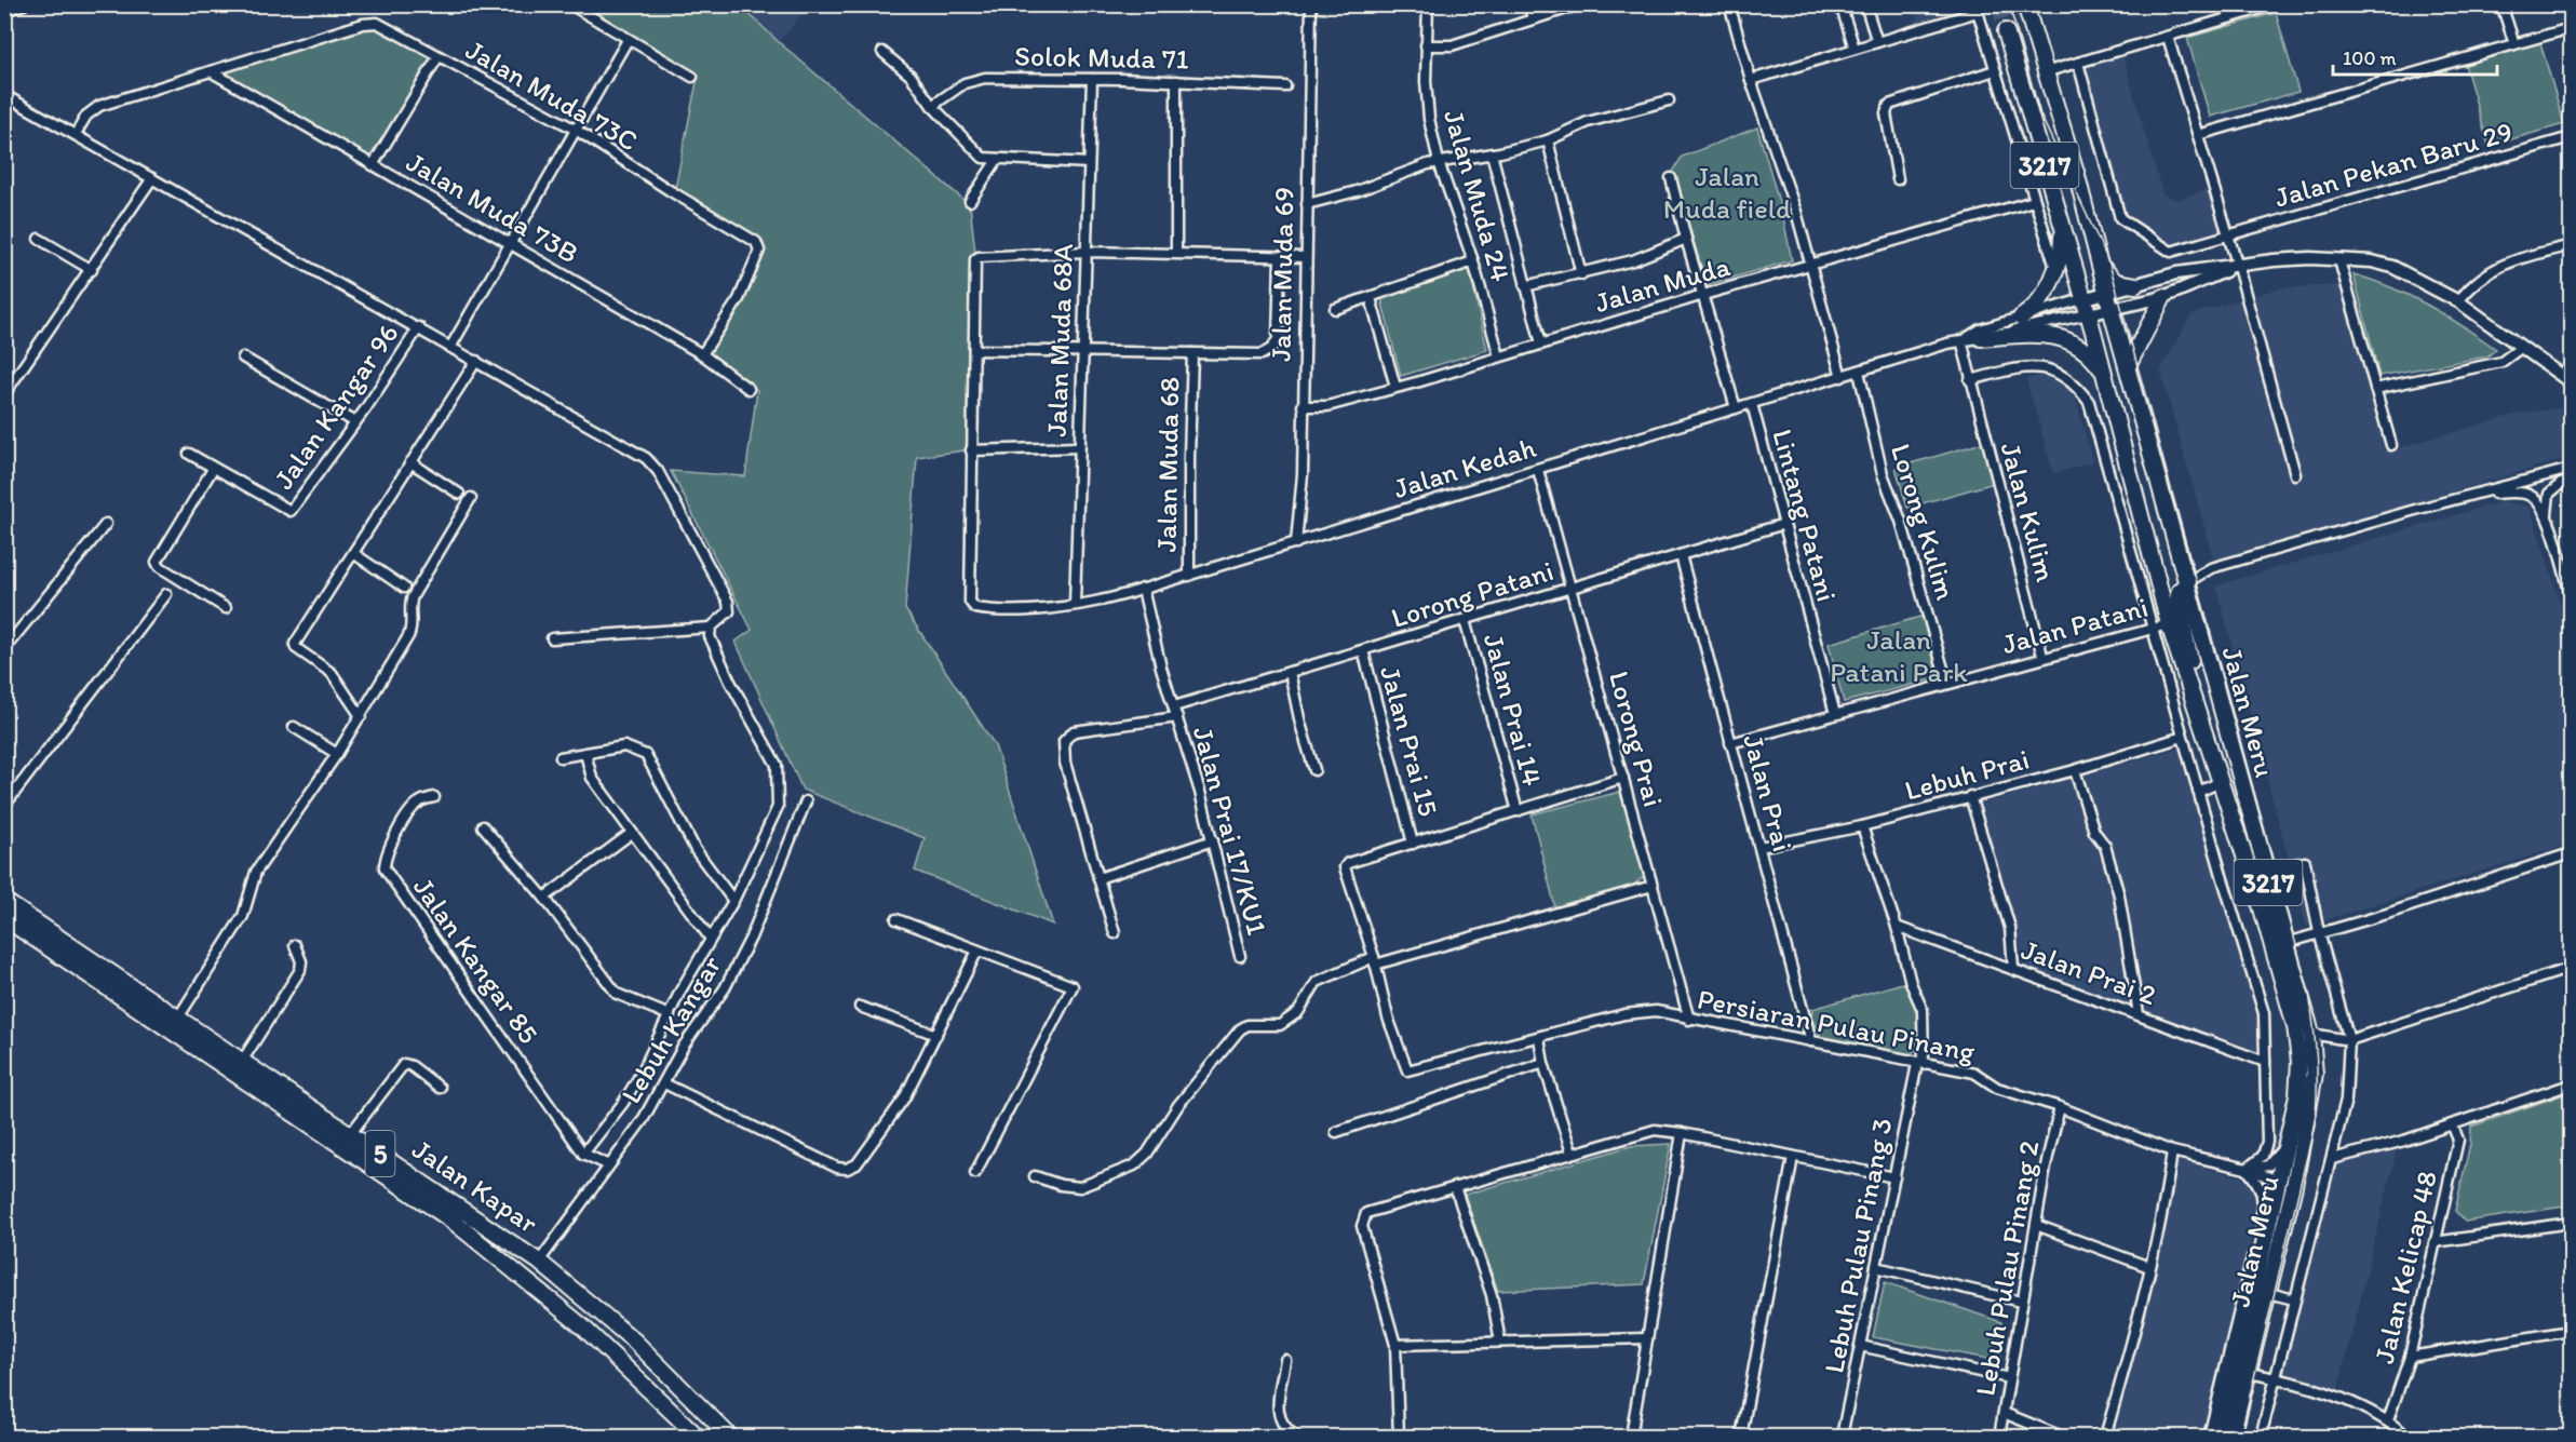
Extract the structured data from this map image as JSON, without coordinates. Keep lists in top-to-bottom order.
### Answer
{
  "streets": {
    "highway": [
      "3217",
      "Jalan Meru",
      "5",
      "Jalan Kapar"
    ],
    "street": [
      "Solok Muda 71",
      "Jalan Muda 73C",
      "Jalan Pekan Baru 29",
      "Jalan Muda 24",
      "Jalan Muda 73B",
      "Jalan Muda 69",
      "Jalan Muda",
      "Jalan Muda 68A",
      "Jalan Kangar 96",
      "Jalan Muda 68",
      "Jalan Kedah",
      "Jalan Kulim",
      "Lintang Patani",
      "Lorong Kulim",
      "Lorong Patani",
      "Jalan Patani",
      "Jalan Prai 14",
      "Lorong Prai",
      "Jalan Prai 15",
      "Lebuh Prai",
      "Jalan Prai",
      "Jalan Prai 17/KU1",
      "Jalan Kangar 85",
      "Jalan Prai 2",
      "Persiaran Pulau Pinang",
      "Lebuh Kangar",
      "Lebuh Pulau Pinang 3",
      "Jalan Kelicap 48",
      "Lebuh Pulau Pinang 2"
    ]
  },
  "crossings": [
    ["Solok Muda 71", "Jalan Muda 68A"],
    ["Jalan Muda 73C", "Jalan Muda 73B"],
    ["Jalan Muda 24", "Jalan Muda"],
    ["Jalan Muda 69", "Jalan Muda"],
    ["Jalan Muda 69", "Jalan Kedah"],
    ["Jalan Muda 68A", "Jalan Kedah"],
    ["Jalan Muda 68", "Jalan Kedah"],
    ["Jalan Kedah", "Jalan Kulim"],
    ["Jalan Kedah", "Lintang Patani"],
    ["Jalan Kedah", "Lorong Kulim"],
    ["Jalan Kedah", "Lorong Prai"],
    ["Jalan Kedah", "Jalan Prai 17/KU1"],
    ["Jalan Kulim", "Jalan Patani"],
    ["Lintang Patani", "Lorong Patani"],
    ["Lintang Patani", "Jalan Patani"],
    ["Lorong Kulim", "Jalan Patani"],
    ["Lorong Patani", "Jalan Prai 14"],
    ["Lorong Patani", "Lorong Prai"],
    ["Lorong Patani", "Jalan Prai 15"],
    ["Lorong Patani", "Jalan Prai"],
    ["Lorong Patani", "Jalan Prai 17/KU1"],
    ["Jalan Patani", "Jalan Meru"],
    ["Jalan Patani", "Jalan Prai"],
    ["Jalan Meru", "Persiaran Pulau Pinang"],
    ["Lorong Prai", "Persiaran Pulau Pinang"],
    ["Lebuh Prai", "Jalan Prai"],
    ["Lebuh Prai", "Lebuh Pulau Pinang 3"],
    ["Jalan Prai", "Persiaran Pulau Pinang"],
    ["Jalan Prai 2", "Lebuh Pulau Pinang 3"],
    ["Persiaran Pulau Pinang", "Lebuh Pulau Pinang 3"],
    ["Persiaran Pulau Pinang", "Lebuh Pulau Pinang 2"],
    ["Lebuh Kangar", "Jalan Kapar"]
  ],
  "parks": ["Jalan Muda field", "Jalan Patani Park"],
  "scale_bar": "100 m"
}
